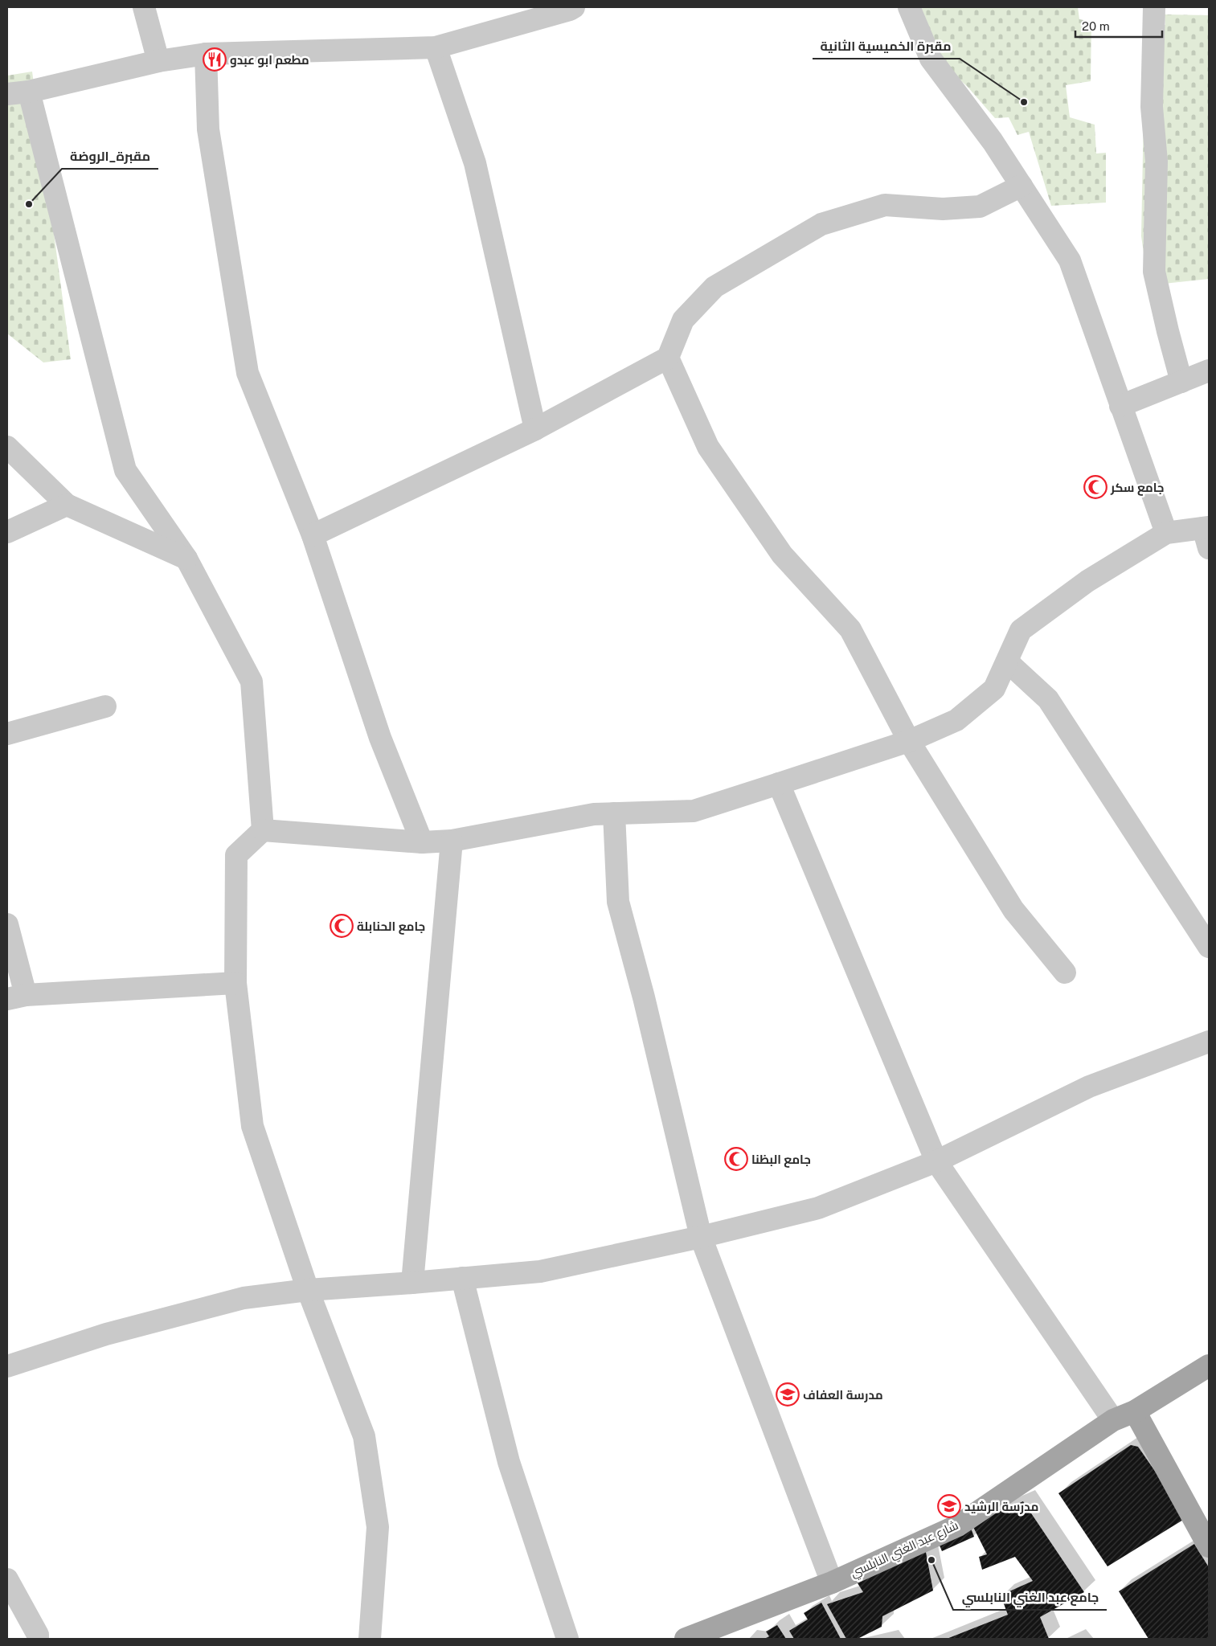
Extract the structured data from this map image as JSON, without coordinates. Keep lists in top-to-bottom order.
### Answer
{
  "streets": {
    "main road": ["شارع عبد الغني النابلسي"]
  },
  "places": {
    "restaurant": ["مطعم ابو عبدو"],
    "other": ["مقبرة الخميسية الثانية", "مقبرة_الروضة", "جامع عبد الغني النابلسي"],
    "mosque": ["جامع سكر", "جامع الحنابلة", "جامع البظنا"],
    "school or university": ["مدرسة العفاف", "مدرسة الرشيد"]
  },
  "scale_bar": "20 m"
}
